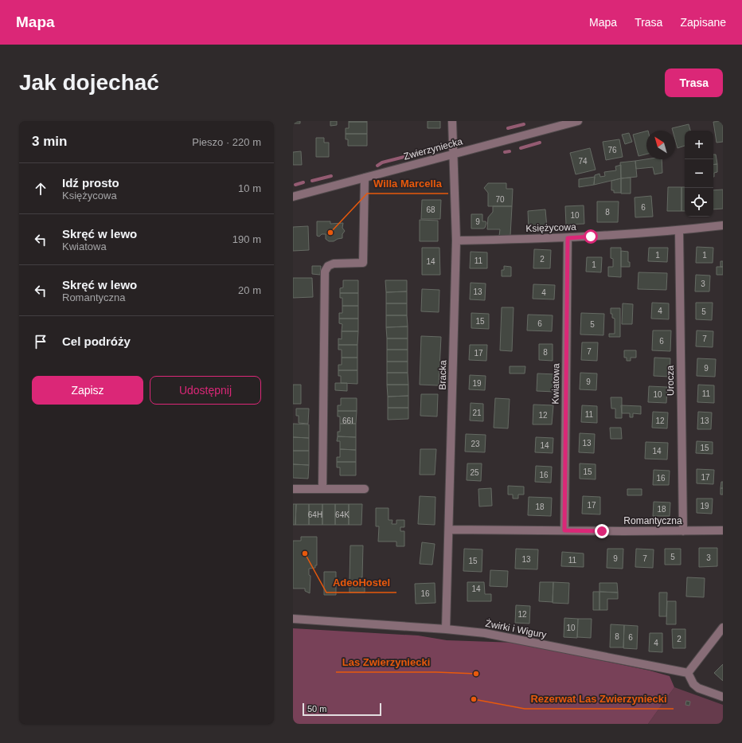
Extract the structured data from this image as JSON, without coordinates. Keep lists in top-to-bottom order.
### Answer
{
  "streets": {
    "street": [
      "Zwierzyniecka",
      "Księżycowa",
      "Bracka",
      "Urocza",
      "Kwiatowa",
      "Romantyczna",
      "Żwirki i Wigury"
    ]
  },
  "crossings": [
    ["Zwierzyniecka", "Bracka"],
    ["Księżycowa", "Bracka"],
    ["Księżycowa", "Urocza"],
    ["Księżycowa", "Kwiatowa"],
    ["Bracka", "Romantyczna"],
    ["Bracka", "Żwirki i Wigury"],
    ["Urocza", "Romantyczna"],
    ["Kwiatowa", "Romantyczna"]
  ],
  "places": [
    "Willa Marcella",
    "AdeoHostel",
    "Las Zwierzyniecki",
    "Rezerwat Las Zwierzyniecki"
  ],
  "house_numbers": [
    "76",
    "74",
    "70",
    "6",
    "68",
    "8",
    "10",
    "9",
    "1",
    "1",
    "2",
    "11",
    "14",
    "1",
    "3",
    "13",
    "4",
    "4",
    "5",
    "15",
    "6",
    "5",
    "7",
    "6",
    "7",
    "8",
    "17",
    "9",
    "9",
    "19",
    "11",
    "10",
    "21",
    "11",
    "12",
    "66I",
    "12",
    "13",
    "13",
    "23",
    "14",
    "15",
    "14",
    "15",
    "25",
    "16",
    "17",
    "16",
    "17",
    "19",
    "18",
    "18",
    "64H",
    "64K",
    "5",
    "3",
    "9",
    "7",
    "13",
    "11",
    "15",
    "14",
    "16",
    "12",
    "10",
    "8",
    "6",
    "2",
    "4"
  ],
  "scale_bar": "50 m",
  "north": "top left",
  "page": {
    "header": "Mapa",
    "nav": ["Mapa", "Trasa", "Zapisane"],
    "buttons": [
      "Trasa",
      ["Zapisz", "Udostępnij"]
    ],
    "title": "Jak dojechać",
    "heading": ["3 min", "Pieszo · 220 m"],
    "map_buttons": ["+", "−"],
    "list": [
      ["Idź prosto", "Księżycowa", "10 m"],
      ["Skręć w lewo", "Kwiatowa", "190 m"],
      ["Skręć w lewo", "Romantyczna", "20 m"],
      "Cel podróży"
    ],
    "scale": "50 m"
  }
}
